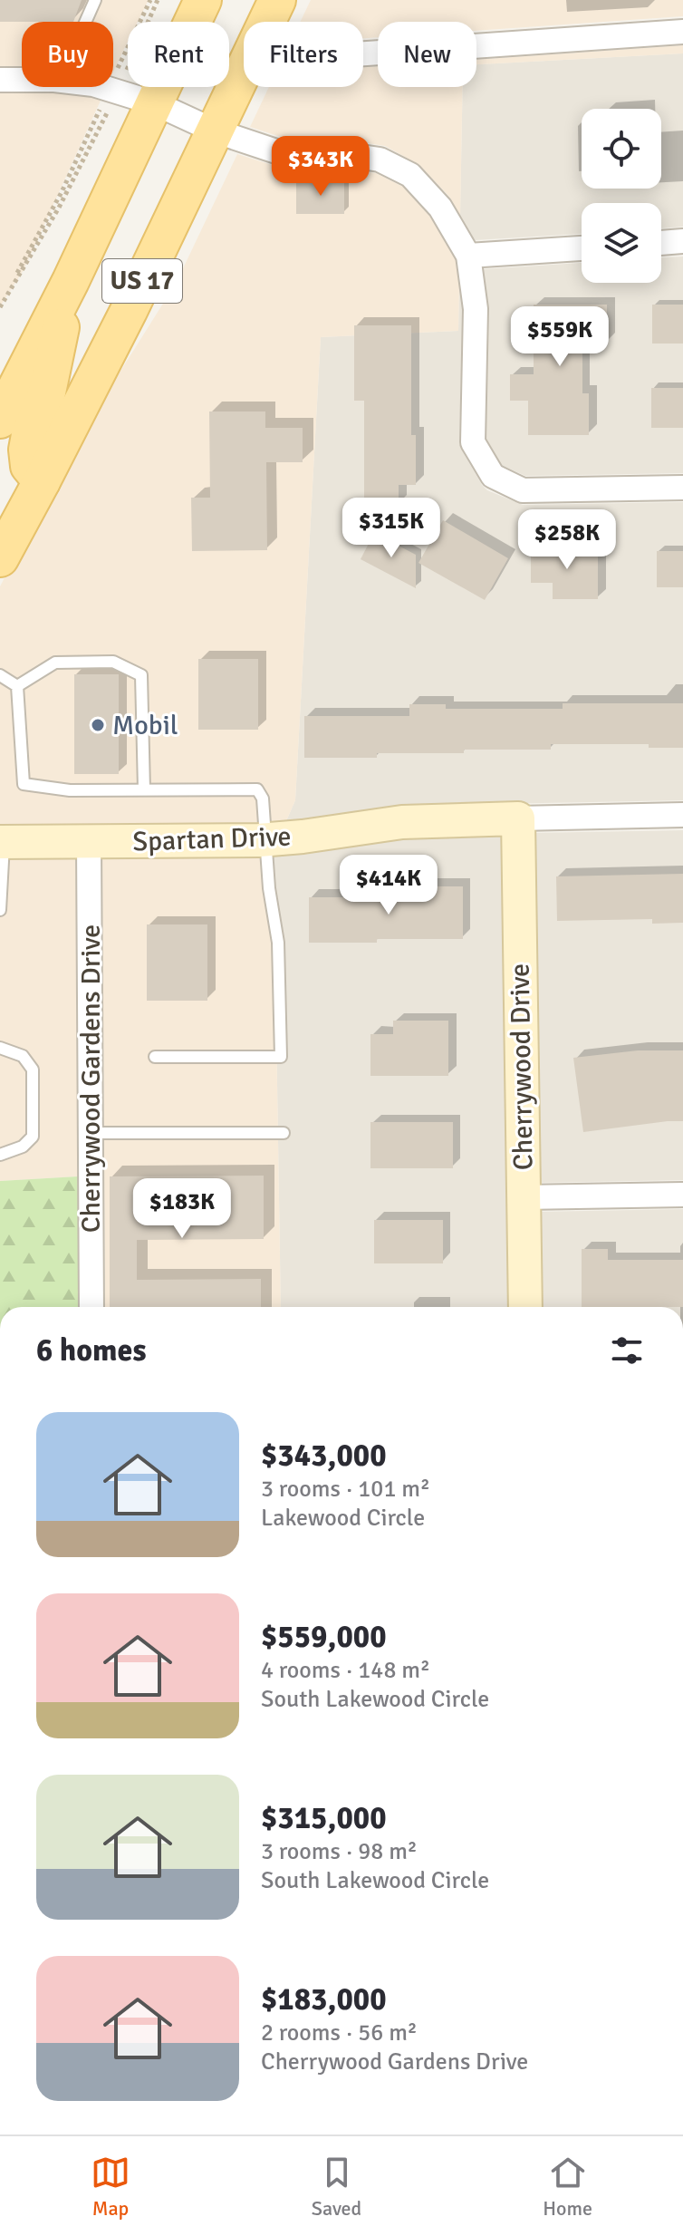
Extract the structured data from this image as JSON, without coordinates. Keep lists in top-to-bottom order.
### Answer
{
  "streets": {
    "main road": ["US 17"],
    "street": ["Spartan Drive", "Cherrywood Drive", "Cherrywood Gardens Drive"]
  },
  "crossings": [
    ["Spartan Drive", "Cherrywood Drive"],
    ["Spartan Drive", "Cherrywood Gardens Drive"]
  ],
  "places": ["Mobil"],
  "page": {
    "chip": [
      "Buy",
      "Rent",
      "Filters",
      "New"
    ],
    "price": [
      "$343K",
      "$559K",
      "$315K",
      "$258K",
      "$414K",
      "$183K"
    ],
    "heading": "6 homes",
    "list": [
      {
        "name": "$343,000",
        "note": "3 rooms · 101 m² · Lakewood Circle"
      },
      {
        "name": "$559,000",
        "note": "4 rooms · 148 m² · South Lakewood Circle"
      },
      {
        "name": "$315,000",
        "note": "3 rooms · 98 m² · South Lakewood Circle"
      },
      {
        "name": "$183,000",
        "note": "2 rooms · 56 m² · Cherrywood Gardens Drive"
      }
    ],
    "tabs": ["Map", "Saved", "Home"]
  }
}
